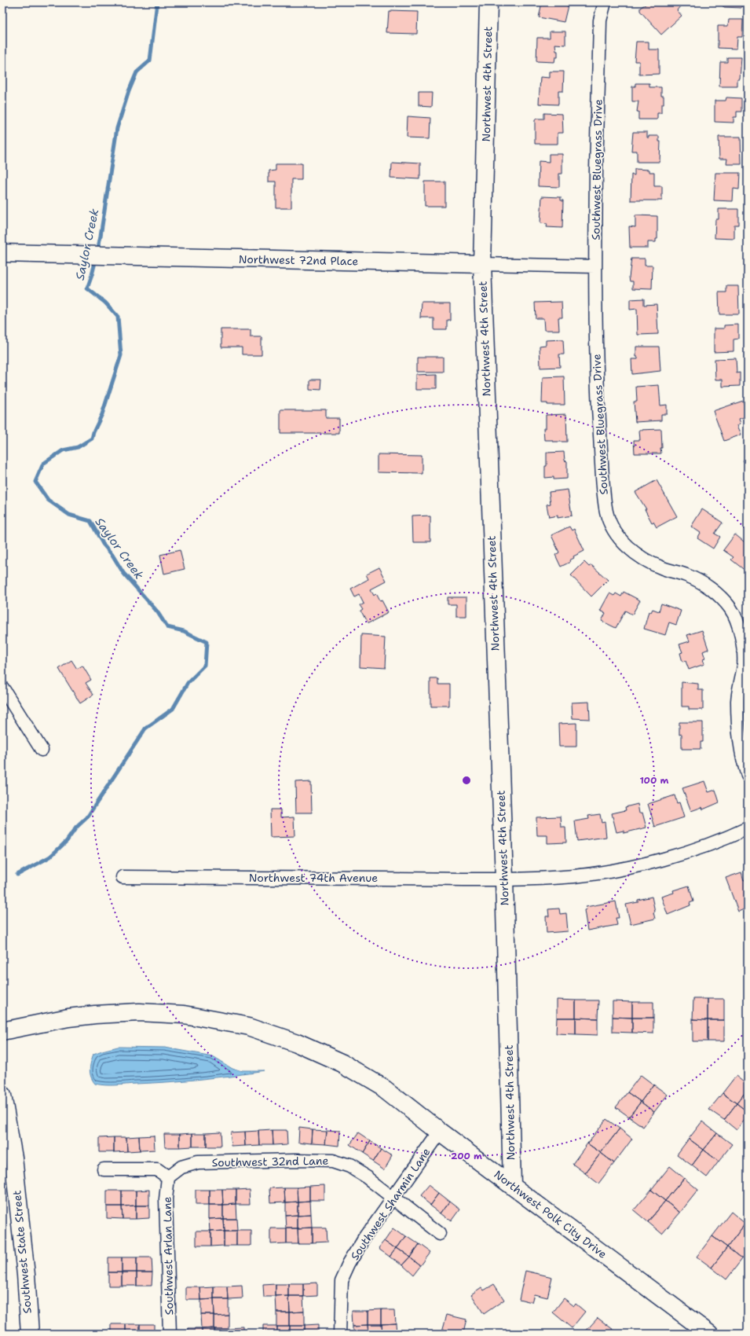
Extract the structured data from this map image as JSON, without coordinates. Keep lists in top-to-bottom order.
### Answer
{
  "streets": {
    "street": [
      "Northwest 4th Street",
      "Southwest Bluegrass Drive",
      "Northwest 72nd Place",
      "Northwest 74th Avenue",
      "Southwest 32nd Lane",
      "Southwest Sharmin Lane",
      "Northwest Polk City Drive",
      "Southwest State Street",
      "Southwest Arlan Lane"
    ]
  },
  "crossings": [
    ["Northwest 4th Street", "Northwest 72nd Place"],
    ["Northwest 4th Street", "Northwest 74th Avenue"],
    ["Northwest 4th Street", "Northwest Polk City Drive"],
    ["Southwest Bluegrass Drive", "Northwest 72nd Place"],
    ["Southwest 32nd Lane", "Southwest Sharmin Lane"],
    ["Southwest 32nd Lane", "Southwest Arlan Lane"],
    ["Southwest Sharmin Lane", "Northwest Polk City Drive"]
  ],
  "water": ["Saylor Creek"],
  "rings": ["100 m", "200 m"]
}
